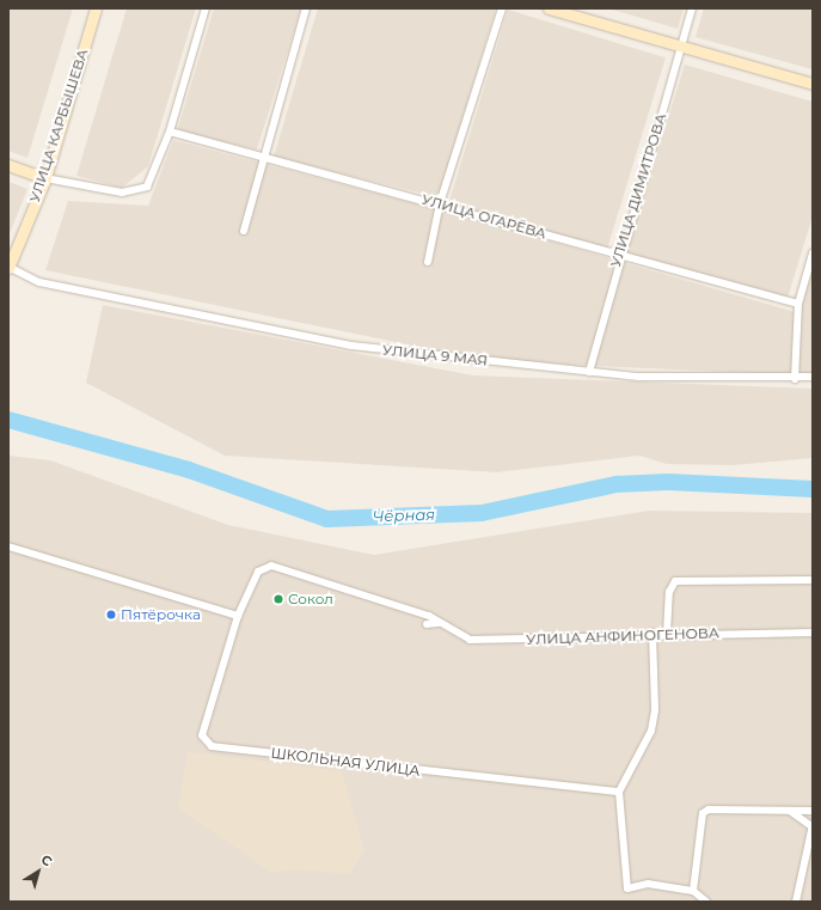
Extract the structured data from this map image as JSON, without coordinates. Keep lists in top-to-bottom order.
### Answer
{
  "streets": {
    "street": [
      "УЛИЦА КАРБЫШЕВА",
      "УЛИЦА ДИМИТРОВА",
      "УЛИЦА ОГАРЁВА",
      "УЛИЦА 9 МАЯ",
      "УЛИЦА АНФИНОГЕНОВА",
      "ШКОЛЬНАЯ УЛИЦА"
    ]
  },
  "crossings": [
    ["УЛИЦА КАРБЫШЕВА", "УЛИЦА 9 МАЯ"],
    ["УЛИЦА ДИМИТРОВА", "УЛИЦА ОГАРЁВА"],
    ["УЛИЦА ДИМИТРОВА", "УЛИЦА 9 МАЯ"],
    ["УЛИЦА АНФИНОГЕНОВА", "ШКОЛЬНАЯ УЛИЦА"]
  ],
  "water": ["Чёрная"],
  "places": ["Сокол", "Пятёрочка"],
  "north": "top right"
}
